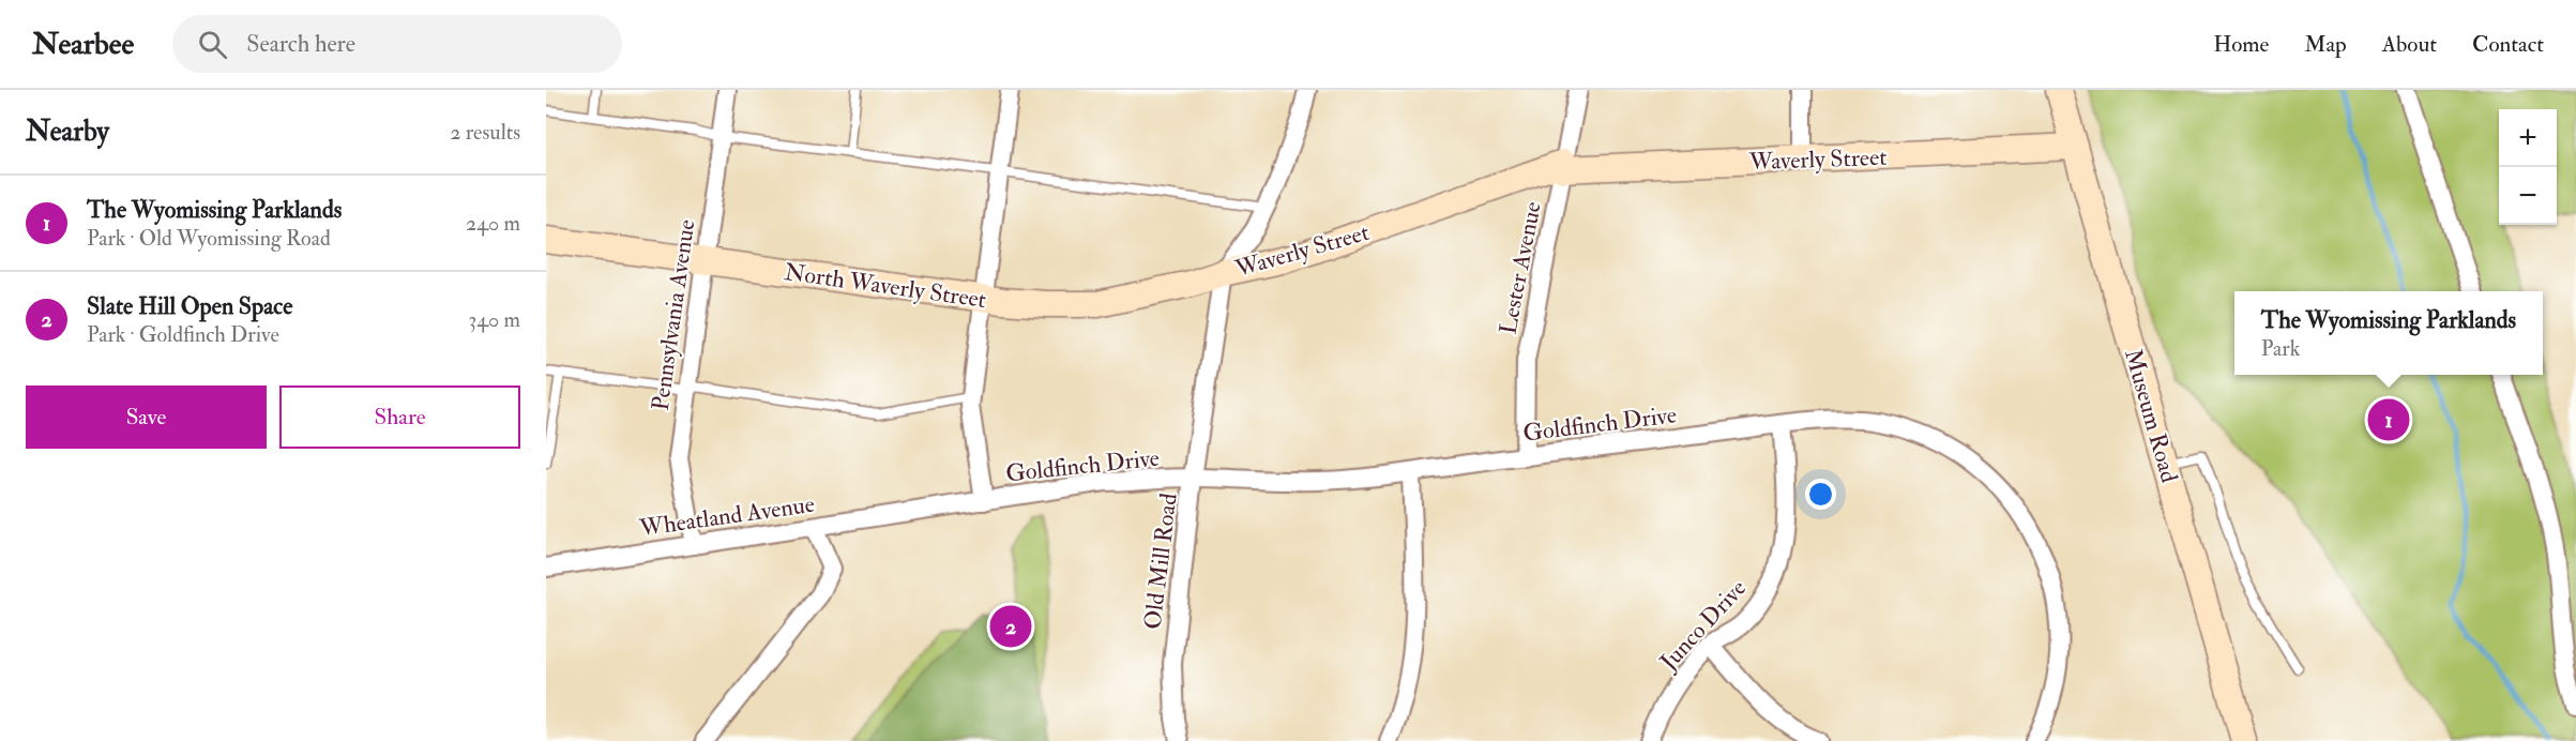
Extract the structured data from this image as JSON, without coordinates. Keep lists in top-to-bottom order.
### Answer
{
  "streets": {
    "street": [
      "Waverly Street",
      "Lester Avenue",
      "North Waverly Street",
      "Pennsylvania Avenue",
      "Museum Road",
      "Goldfinch Drive",
      "Wheatland Avenue",
      "Old Mill Road",
      "Junco Drive"
    ]
  },
  "crossings": [
    ["Waverly Street", "Lester Avenue"],
    ["Waverly Street", "North Waverly Street"],
    ["Waverly Street", "Museum Road"],
    ["Waverly Street", "Old Mill Road"],
    ["Lester Avenue", "Goldfinch Drive"],
    ["North Waverly Street", "Pennsylvania Avenue"],
    ["North Waverly Street", "Old Mill Road"],
    ["Pennsylvania Avenue", "Wheatland Avenue"],
    ["Goldfinch Drive", "Wheatland Avenue"],
    ["Goldfinch Drive", "Old Mill Road"],
    ["Goldfinch Drive", "Junco Drive"]
  ],
  "page": {
    "header": "Nearbee",
    "search": "Search here",
    "nav": [
      "Home",
      "Map",
      "About",
      "Contact"
    ],
    "heading": ["Nearby", "2 results"],
    "map_buttons": ["+", "−"],
    "list": [
      {
        "mark": "1",
        "name": "The Wyomissing Parklands",
        "note": "Park · Old Wyomissing Road",
        "value": "240 m"
      },
      {
        "mark": "2",
        "name": "Slate Hill Open Space",
        "note": "Park · Goldfinch Drive",
        "value": "340 m"
      }
    ],
    "popup": ["The Wyomissing Parklands", "Park"],
    "buttons": ["Save", "Share"],
    "pins": ["1", "2"]
  }
}
